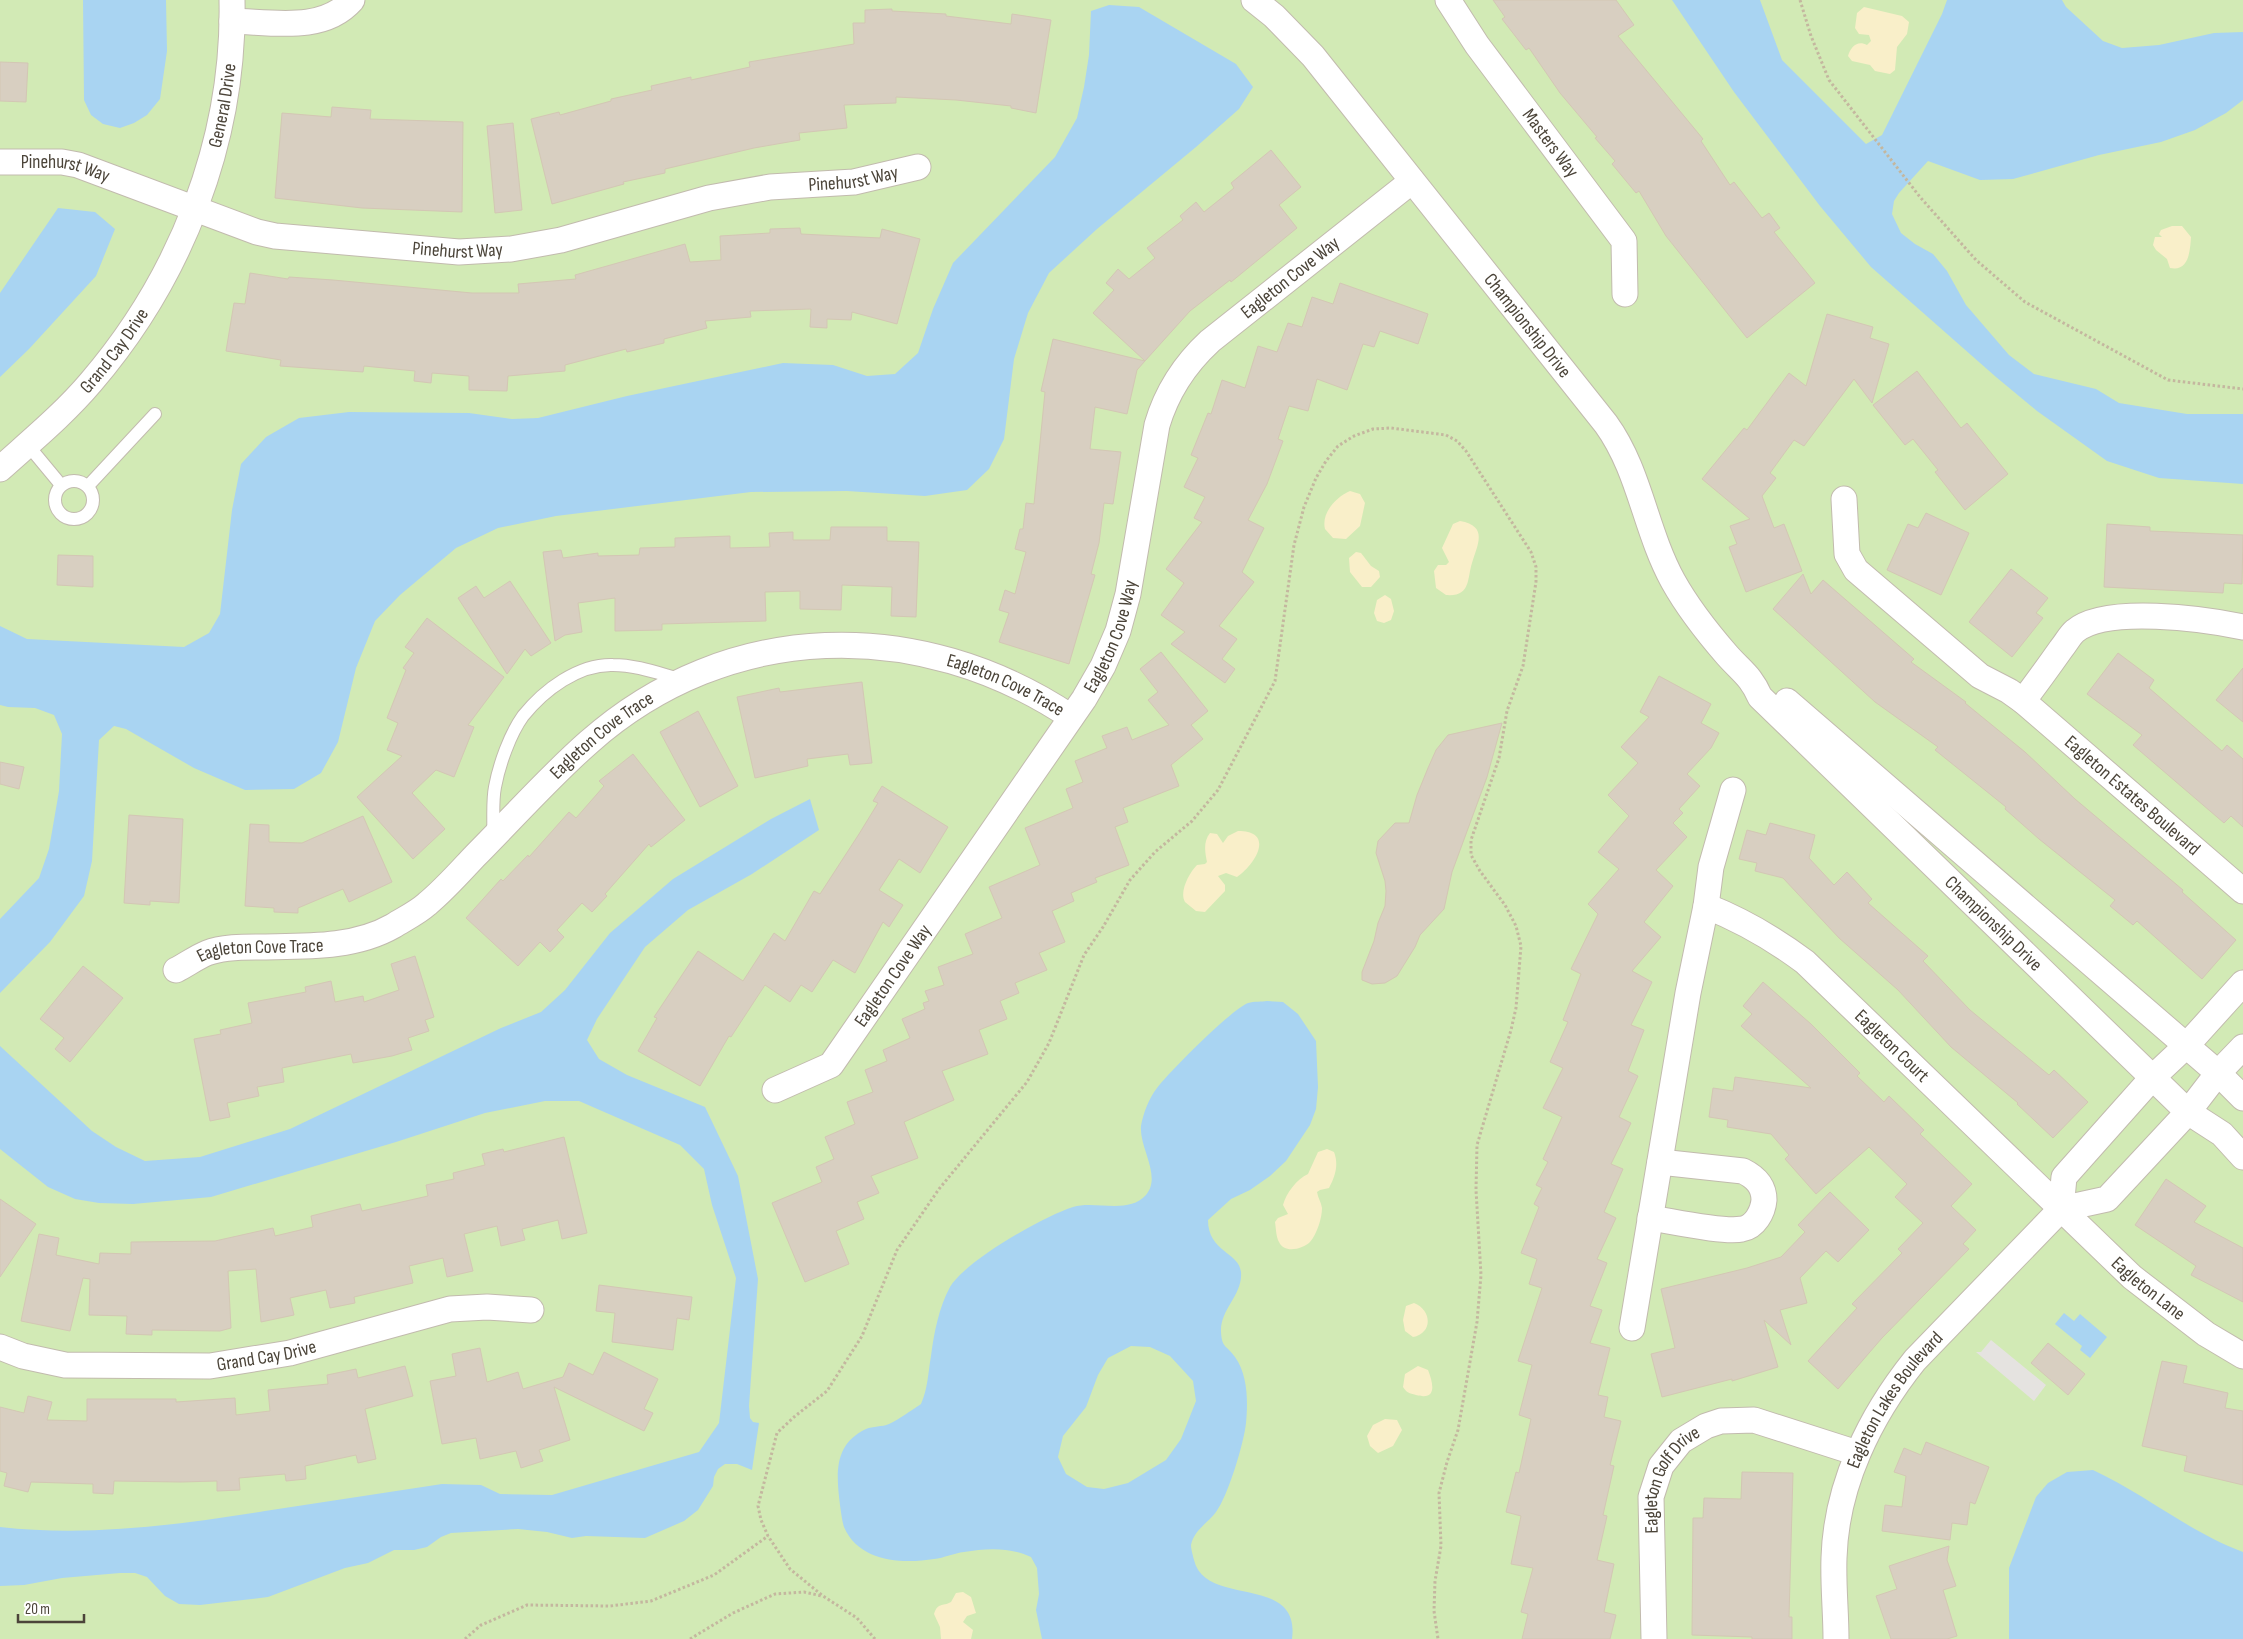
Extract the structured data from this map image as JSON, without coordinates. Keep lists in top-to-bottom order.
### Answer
{
  "streets": {
    "street": [
      "General Drive",
      "Masters Way",
      "Pinehurst Way",
      "Eagleton Cove Way",
      "Championship Drive",
      "Grand Cay Drive",
      "Eagleton Cove Trace",
      "Eagleton Estates Boulevard",
      "Eagleton Court",
      "Eagleton Lane",
      "Eagleton Lakes Boulevard",
      "Eagleton Golf Drive"
    ]
  },
  "crossings": [
    ["General Drive", "Pinehurst Way"],
    ["General Drive", "Grand Cay Drive"],
    ["Pinehurst Way", "Grand Cay Drive"],
    ["Eagleton Cove Way", "Championship Drive"],
    ["Eagleton Cove Way", "Eagleton Cove Trace"],
    ["Eagleton Court", "Eagleton Lane"],
    ["Eagleton Court", "Eagleton Lakes Boulevard"],
    ["Eagleton Lane", "Eagleton Lakes Boulevard"],
    ["Eagleton Lakes Boulevard", "Eagleton Golf Drive"]
  ],
  "scale_bar": "20 m"
}
